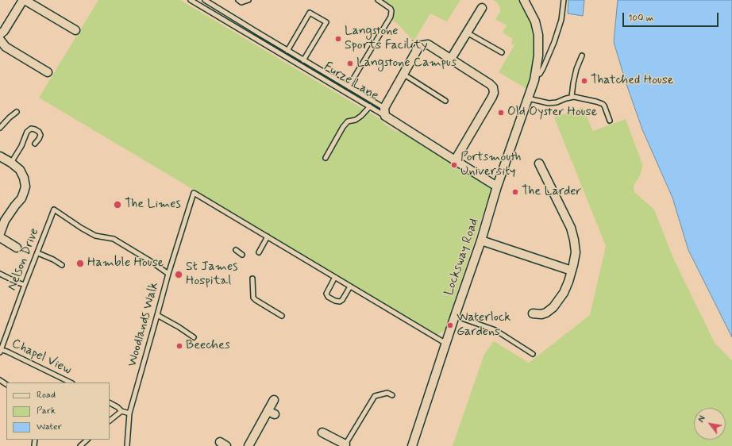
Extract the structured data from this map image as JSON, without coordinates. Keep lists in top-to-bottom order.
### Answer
{
  "streets": {
    "street": ["Furze Lane", "Locksway Road"],
    "lane": ["Nelson Drive", "Woodlands Walk", "Chapel View"]
  },
  "crossings": [
    ["Furze Lane", "Locksway Road"],
    ["Nelson Drive", "Woodlands Walk"],
    ["Nelson Drive", "Chapel View"]
  ],
  "places": [
    "Langstone Sports Facility",
    "Langstone Campus",
    "Thatched House",
    "Old Oyster House",
    "Portsmouth University",
    "The Larder",
    "The Limes",
    "Hamble House",
    "St James Hospital",
    "Waterlock Gardens",
    "Beeches"
  ],
  "legend": ["Road", "Park", "Water"],
  "scale_bar": "100 m",
  "north": "top left"
}
